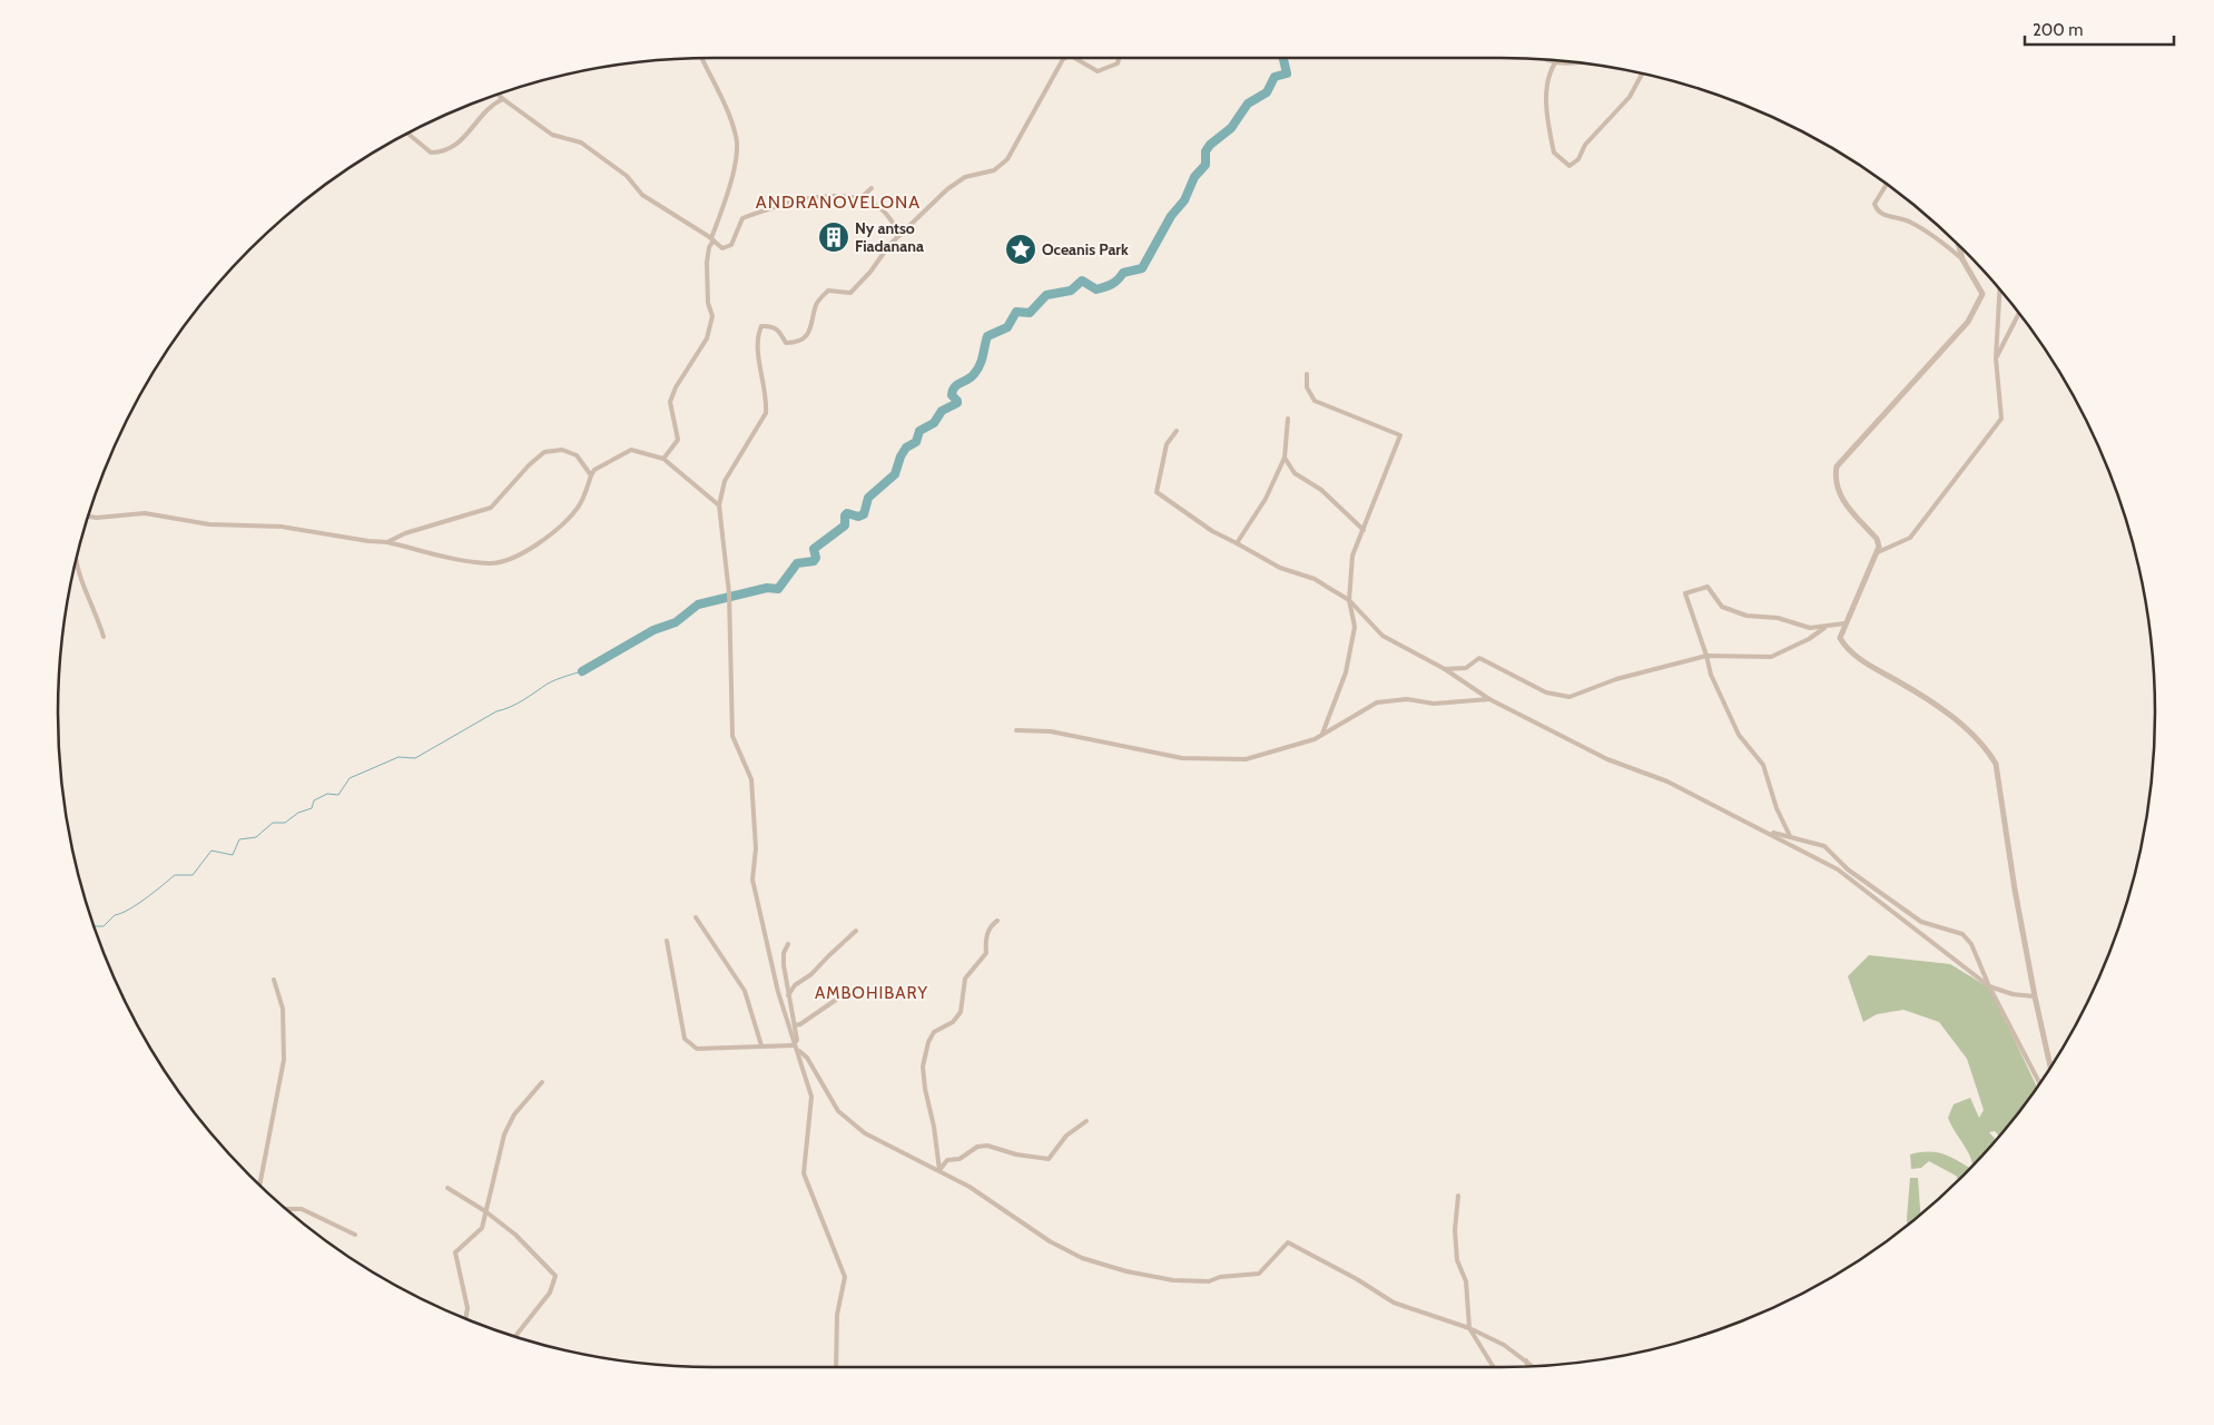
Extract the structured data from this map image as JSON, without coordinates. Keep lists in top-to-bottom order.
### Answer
{
  "districts": ["ANDRANOVELONA", "AMBOHIBARY"],
  "places": {
    "building": ["Ny antso Fiadanana"],
    "place": ["Oceanis Park"]
  },
  "scale_bar": "200 m"
}
